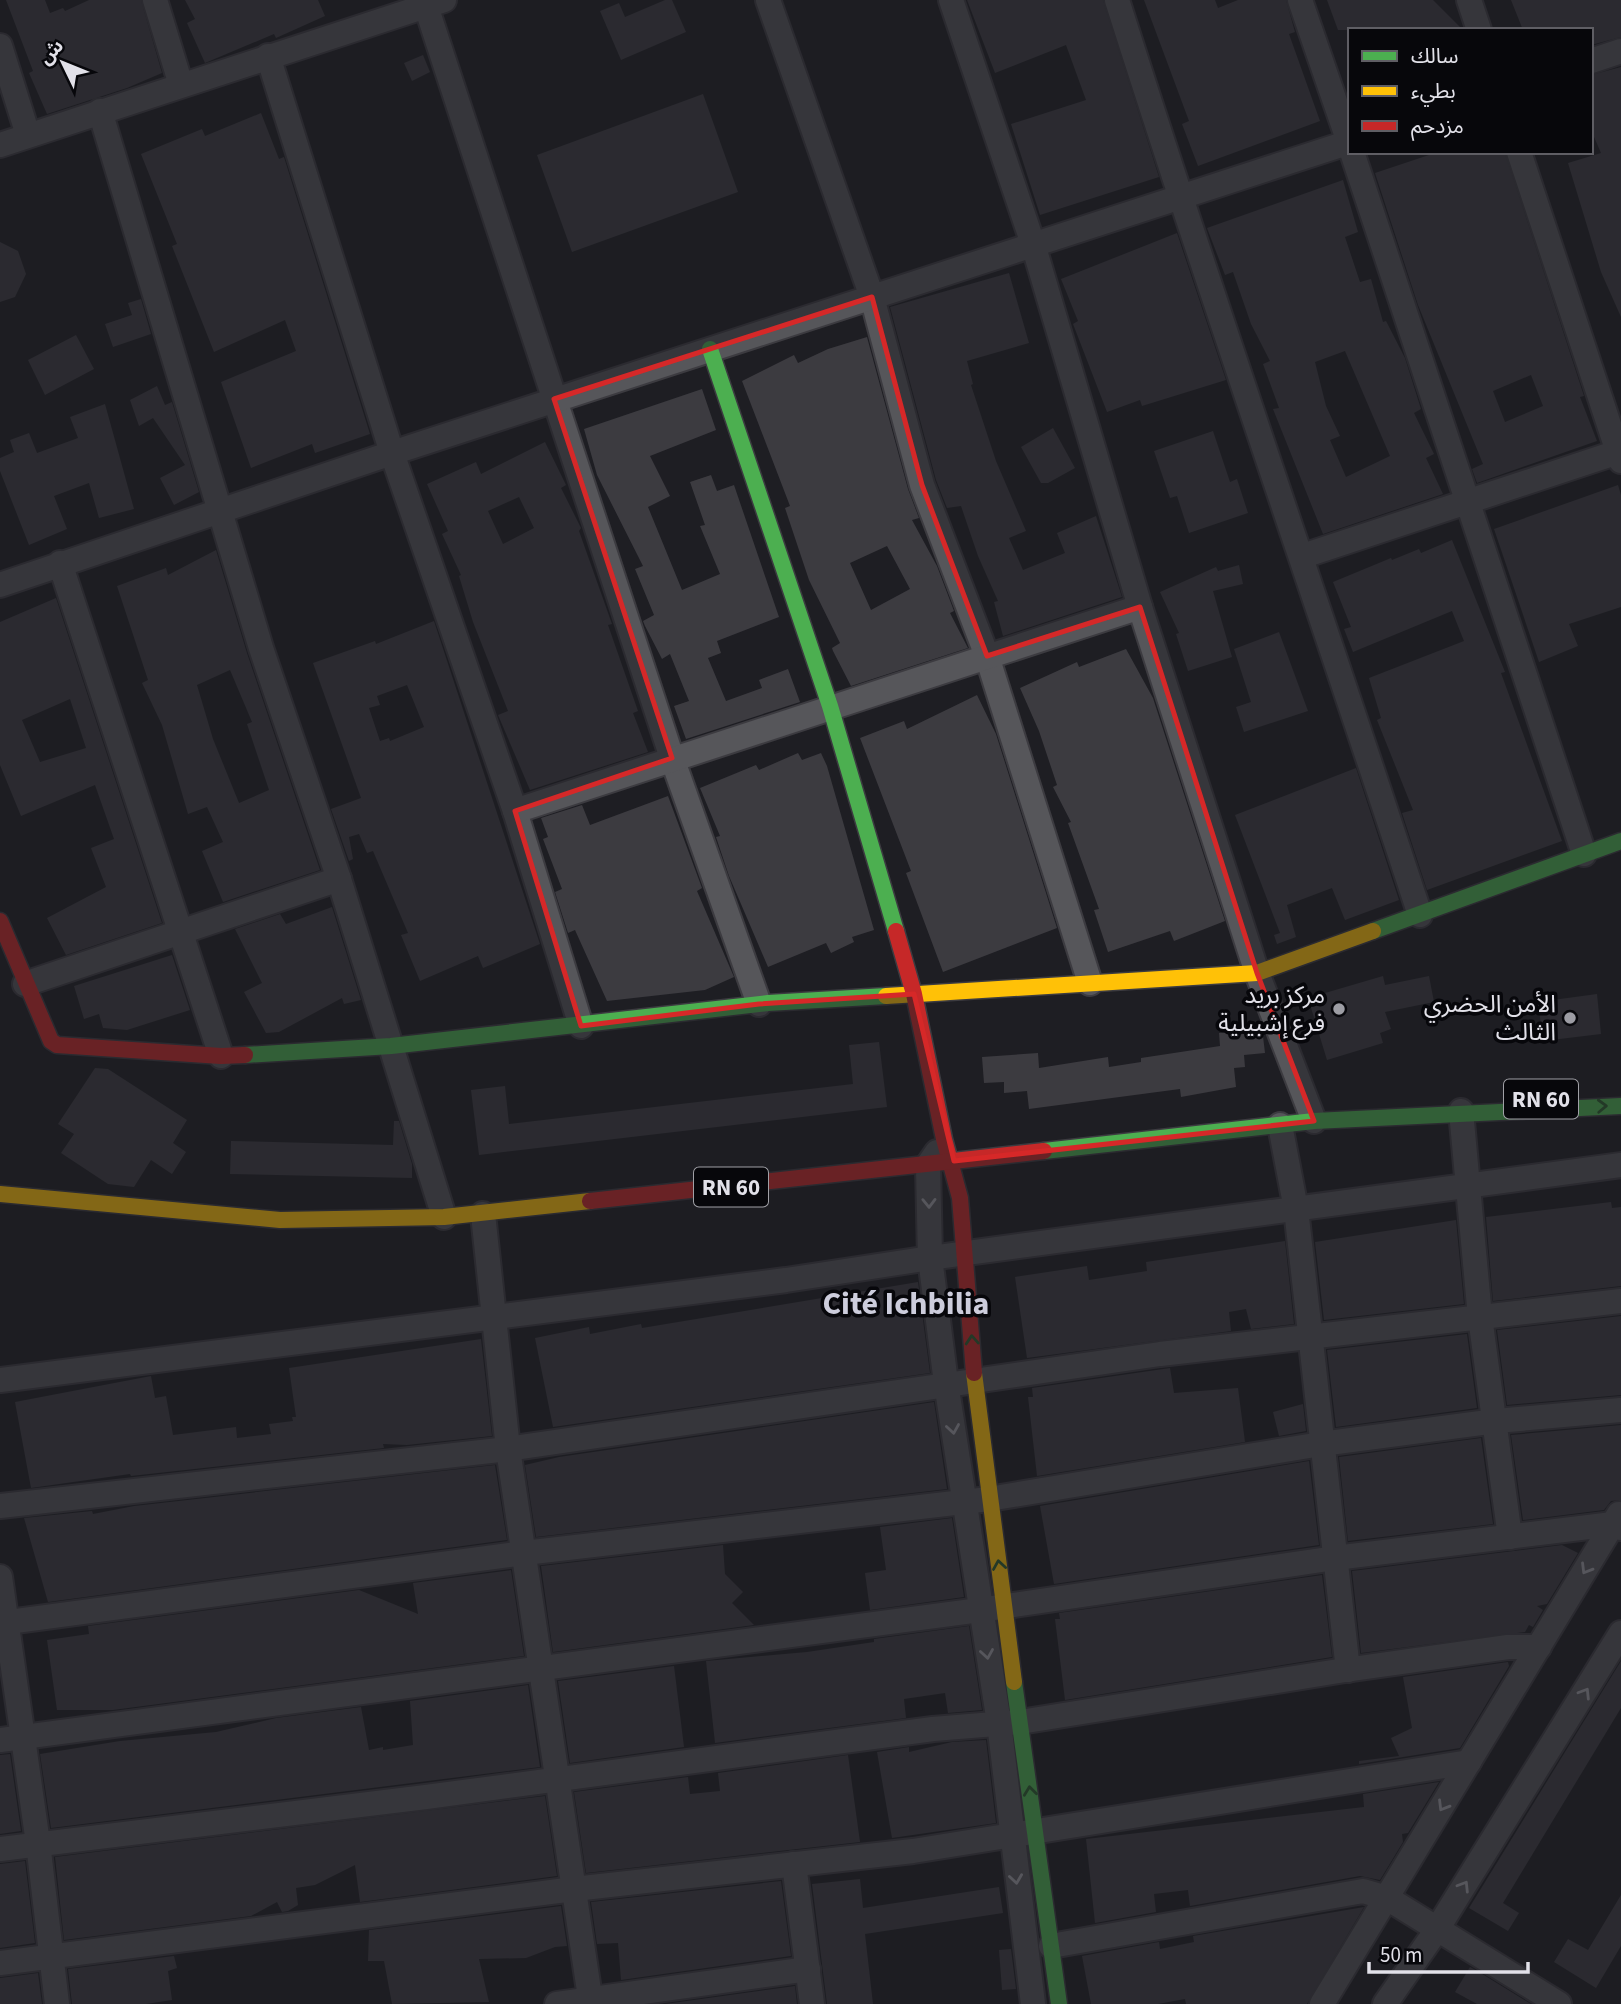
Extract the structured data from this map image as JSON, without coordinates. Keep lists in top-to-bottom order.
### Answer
{
  "streets": {
    "street": ["RN 60"]
  },
  "districts": ["Cité Ichbilia"],
  "places": ["مركز بريد فرع إشبيلية", "الأمن الحضري الثالث"],
  "legend": ["سالك", "بطيء", "مزدحم"],
  "scale_bar": "50 m",
  "north": "top left"
}
